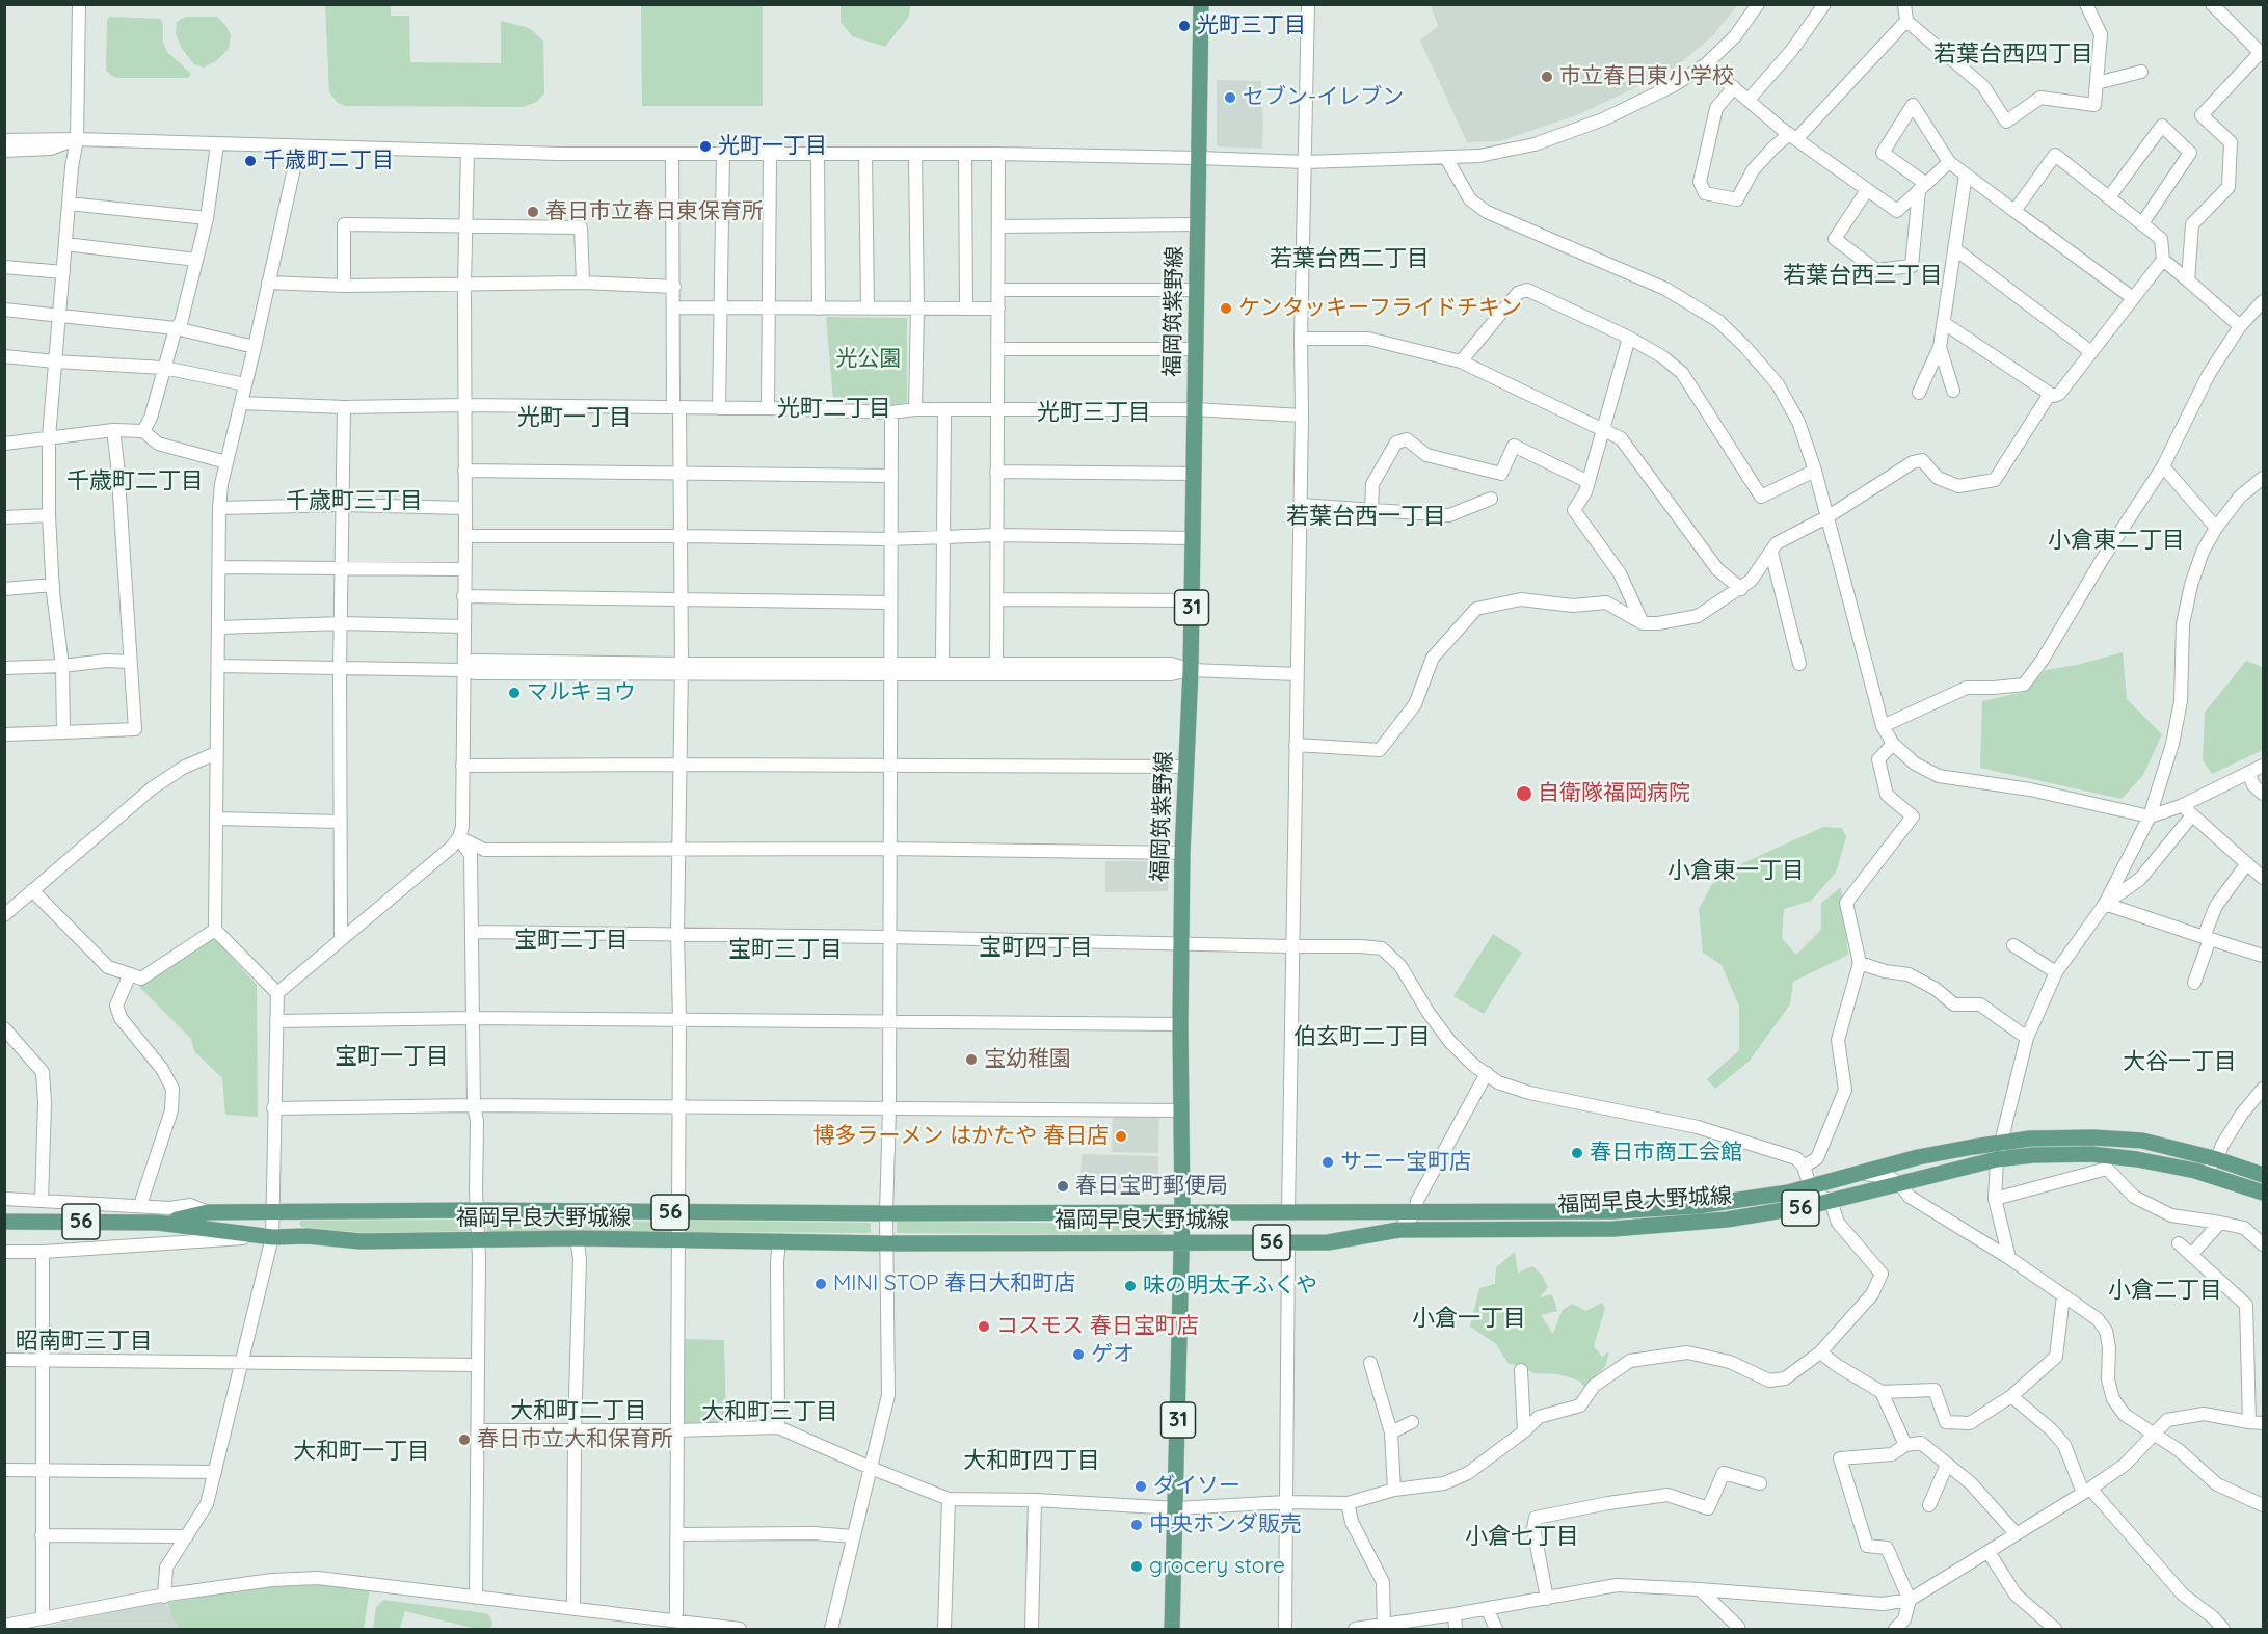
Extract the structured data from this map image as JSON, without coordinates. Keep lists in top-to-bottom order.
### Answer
{
  "streets": {
    "main road": [
      "福岡筑紫野線",
      "31",
      "福岡早良大野城線",
      "56"
    ]
  },
  "crossings": [
    ["福岡筑紫野線", "福岡早良大野城線"]
  ],
  "districts": [
    "若葉台西四丁目",
    "若葉台西二丁目",
    "若葉台西三丁目",
    "光町二丁目",
    "光町三丁目",
    "光町一丁目",
    "千歳町二丁目",
    "千歳町三丁目",
    "若葉台西一丁目",
    "小倉東二丁目",
    "小倉東一丁目",
    "宝町二丁目",
    "宝町四丁目",
    "宝町三丁目",
    "伯玄町二丁目",
    "宝町一丁目",
    "大谷一丁目",
    "小倉二丁目",
    "小倉一丁目",
    "昭南町三丁目",
    "大和町二丁目",
    "大和町三丁目",
    "大和町一丁目",
    "大和町四丁目",
    "小倉七丁目"
  ],
  "parks": ["光公園"],
  "places": [
    "光町三丁目",
    "市立春日東小学校",
    "セブン-イレブン",
    "光町一丁目",
    "千歳町ニ丁目",
    "春日市立春日東保育所",
    "ケンタッキーフライドチキン",
    "マルキョウ",
    "自衛隊福岡病院",
    "宝幼稚園",
    "博多ラーメン はかたや 春日店",
    "春日市商工会館",
    "サニー宝町店",
    "春日宝町郵便局",
    "MINI STOP 春日大和町店",
    "味の明太子ふくや",
    "コスモス 春日宝町店",
    "ゲオ",
    "春日市立大和保育所",
    "ダイソー",
    "中央ホンダ販売",
    "grocery store"
  ]
}
